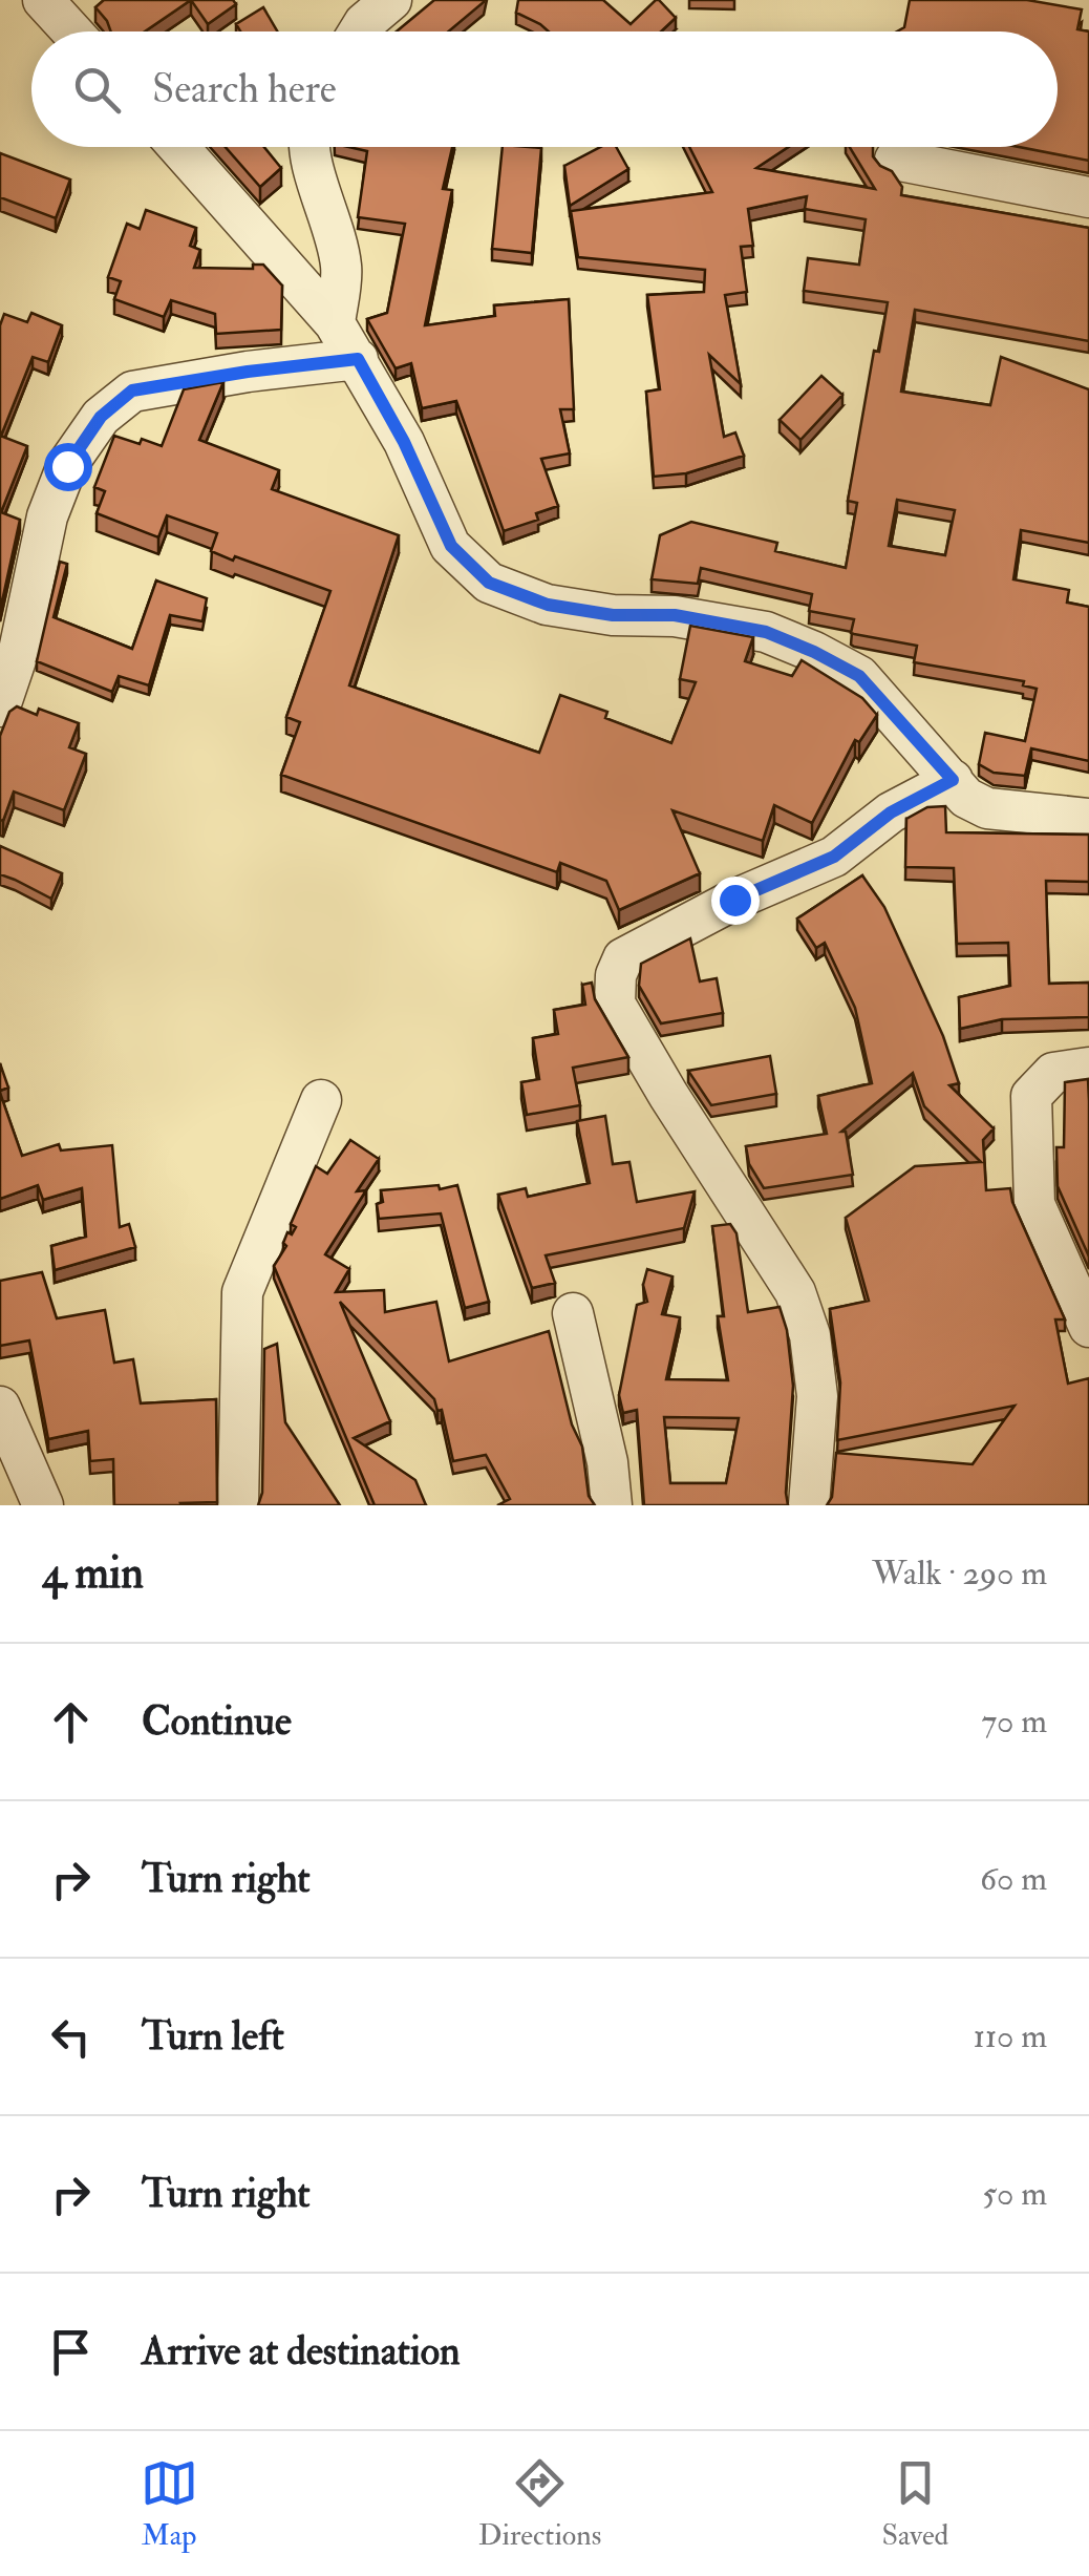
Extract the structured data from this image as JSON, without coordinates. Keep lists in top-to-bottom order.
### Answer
{
  "page": {
    "search": "Search here",
    "heading": ["4 min", "Walk · 290 m"],
    "list": [
      ["Continue", "70 m"],
      ["Turn right", "60 m"],
      ["Turn left", "110 m"],
      ["Turn right", "50 m"],
      "Arrive at destination"
    ],
    "nav": ["Map", "Directions", "Saved"]
  }
}
